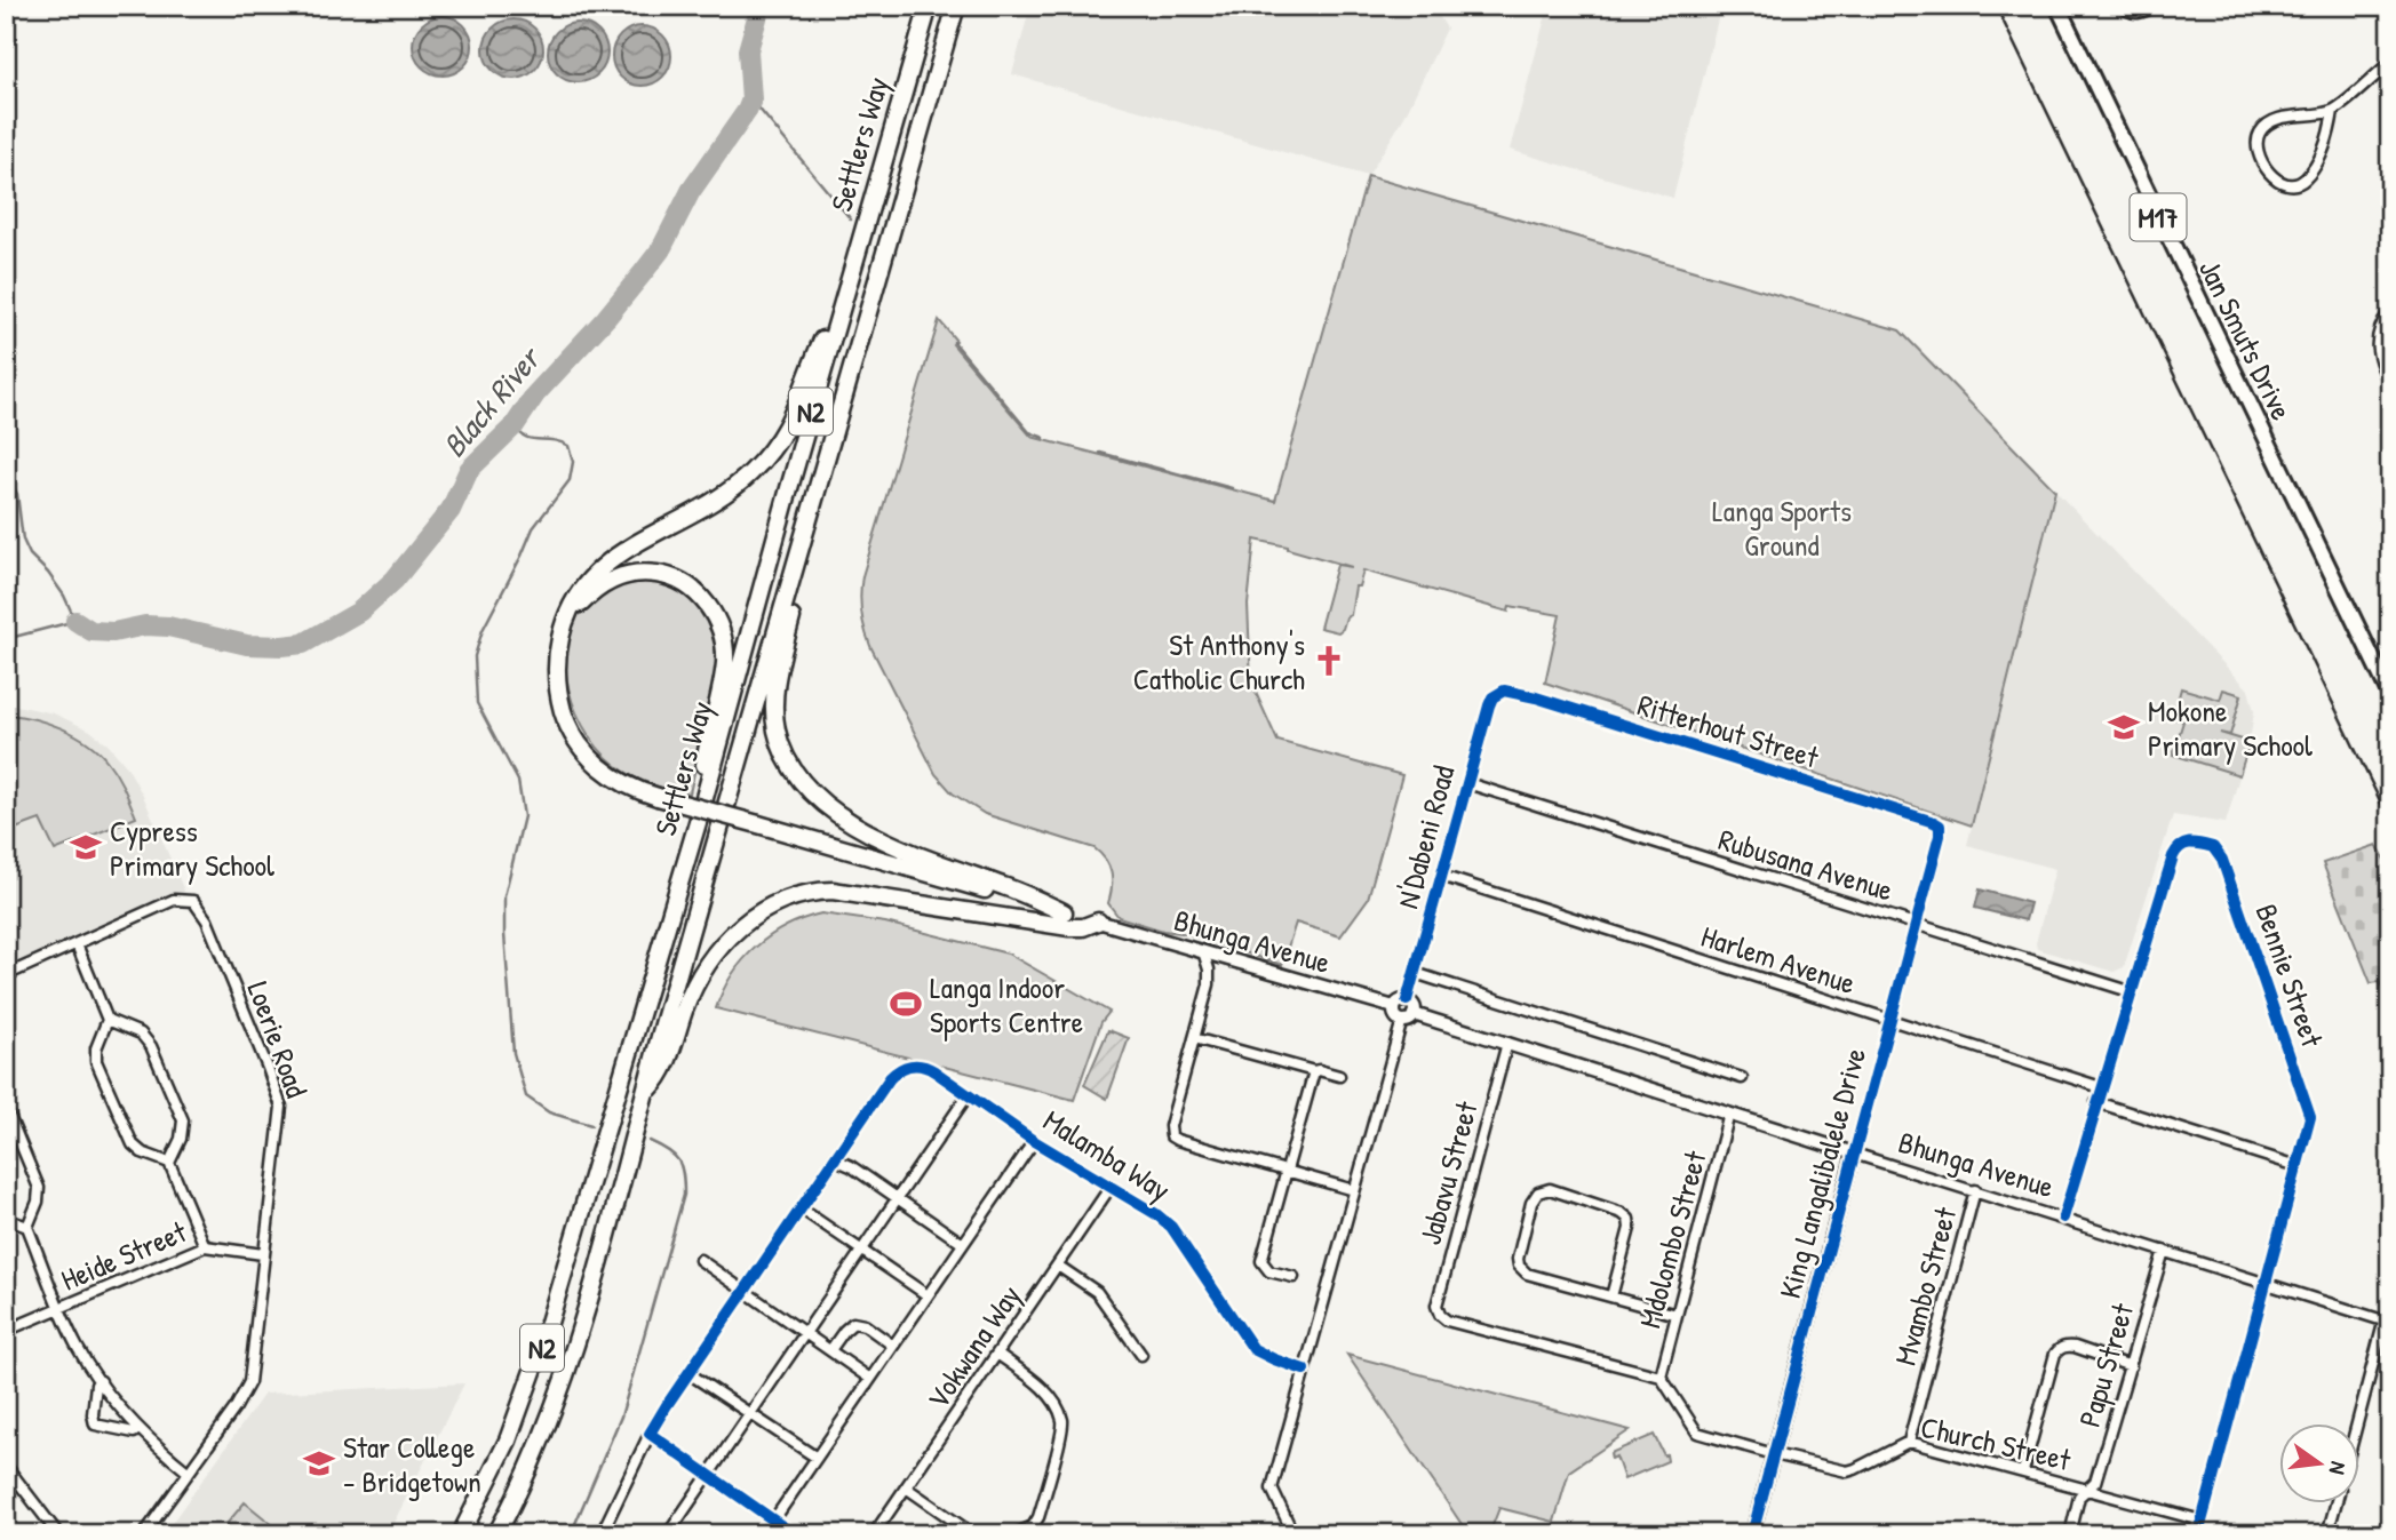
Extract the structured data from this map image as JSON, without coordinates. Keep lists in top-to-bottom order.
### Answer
{
  "streets": {
    "highway": ["Settlers Way", "N2"],
    "main road": ["M17", "Jan Smuts Drive"],
    "street": [
      "Ritterhout Street",
      "N'Dabeni Road",
      "Rubusana Avenue",
      "Bhunga Avenue",
      "Harlem Avenue",
      "Bennie Street",
      "Loerie Road",
      "Malamba Way",
      "Jabavu Street",
      "King Langalibalele Drive",
      "Mdolombo Street",
      "Heide Street",
      "Mvambo Street",
      "Vokwana Way",
      "Papu Street",
      "Church Street"
    ]
  },
  "crossings": [
    ["Ritterhout Street", "N'Dabeni Road"],
    ["Ritterhout Street", "King Langalibalele Drive"],
    ["N'Dabeni Road", "Rubusana Avenue"],
    ["N'Dabeni Road", "Bhunga Avenue"],
    ["N'Dabeni Road", "Harlem Avenue"],
    ["Rubusana Avenue", "Bennie Street"],
    ["Rubusana Avenue", "King Langalibalele Drive"],
    ["Bhunga Avenue", "Bennie Street"],
    ["Bhunga Avenue", "Jabavu Street"],
    ["Bhunga Avenue", "King Langalibalele Drive"],
    ["Bhunga Avenue", "Mdolombo Street"],
    ["Bhunga Avenue", "Mvambo Street"],
    ["Bhunga Avenue", "Papu Street"],
    ["Harlem Avenue", "Bennie Street"],
    ["Harlem Avenue", "King Langalibalele Drive"],
    ["Bennie Street", "Church Street"],
    ["Loerie Road", "Heide Street"],
    ["Malamba Way", "Vokwana Way"],
    ["Jabavu Street", "Mdolombo Street"],
    ["Jabavu Street", "Church Street"],
    ["King Langalibalele Drive", "Church Street"],
    ["Mdolombo Street", "Church Street"],
    ["Mvambo Street", "Church Street"],
    ["Papu Street", "Church Street"]
  ],
  "water": ["Black River"],
  "parks": ["Langa Sports Ground"],
  "places": {
    "church": ["St Anthony's Catholic Church"],
    "school or university": ["Mokone Primary School", "Cypress Primary School", "Star College - Bridgetown"],
    "sports": ["Langa Indoor Sports Centre"]
  },
  "north": "right"
}
